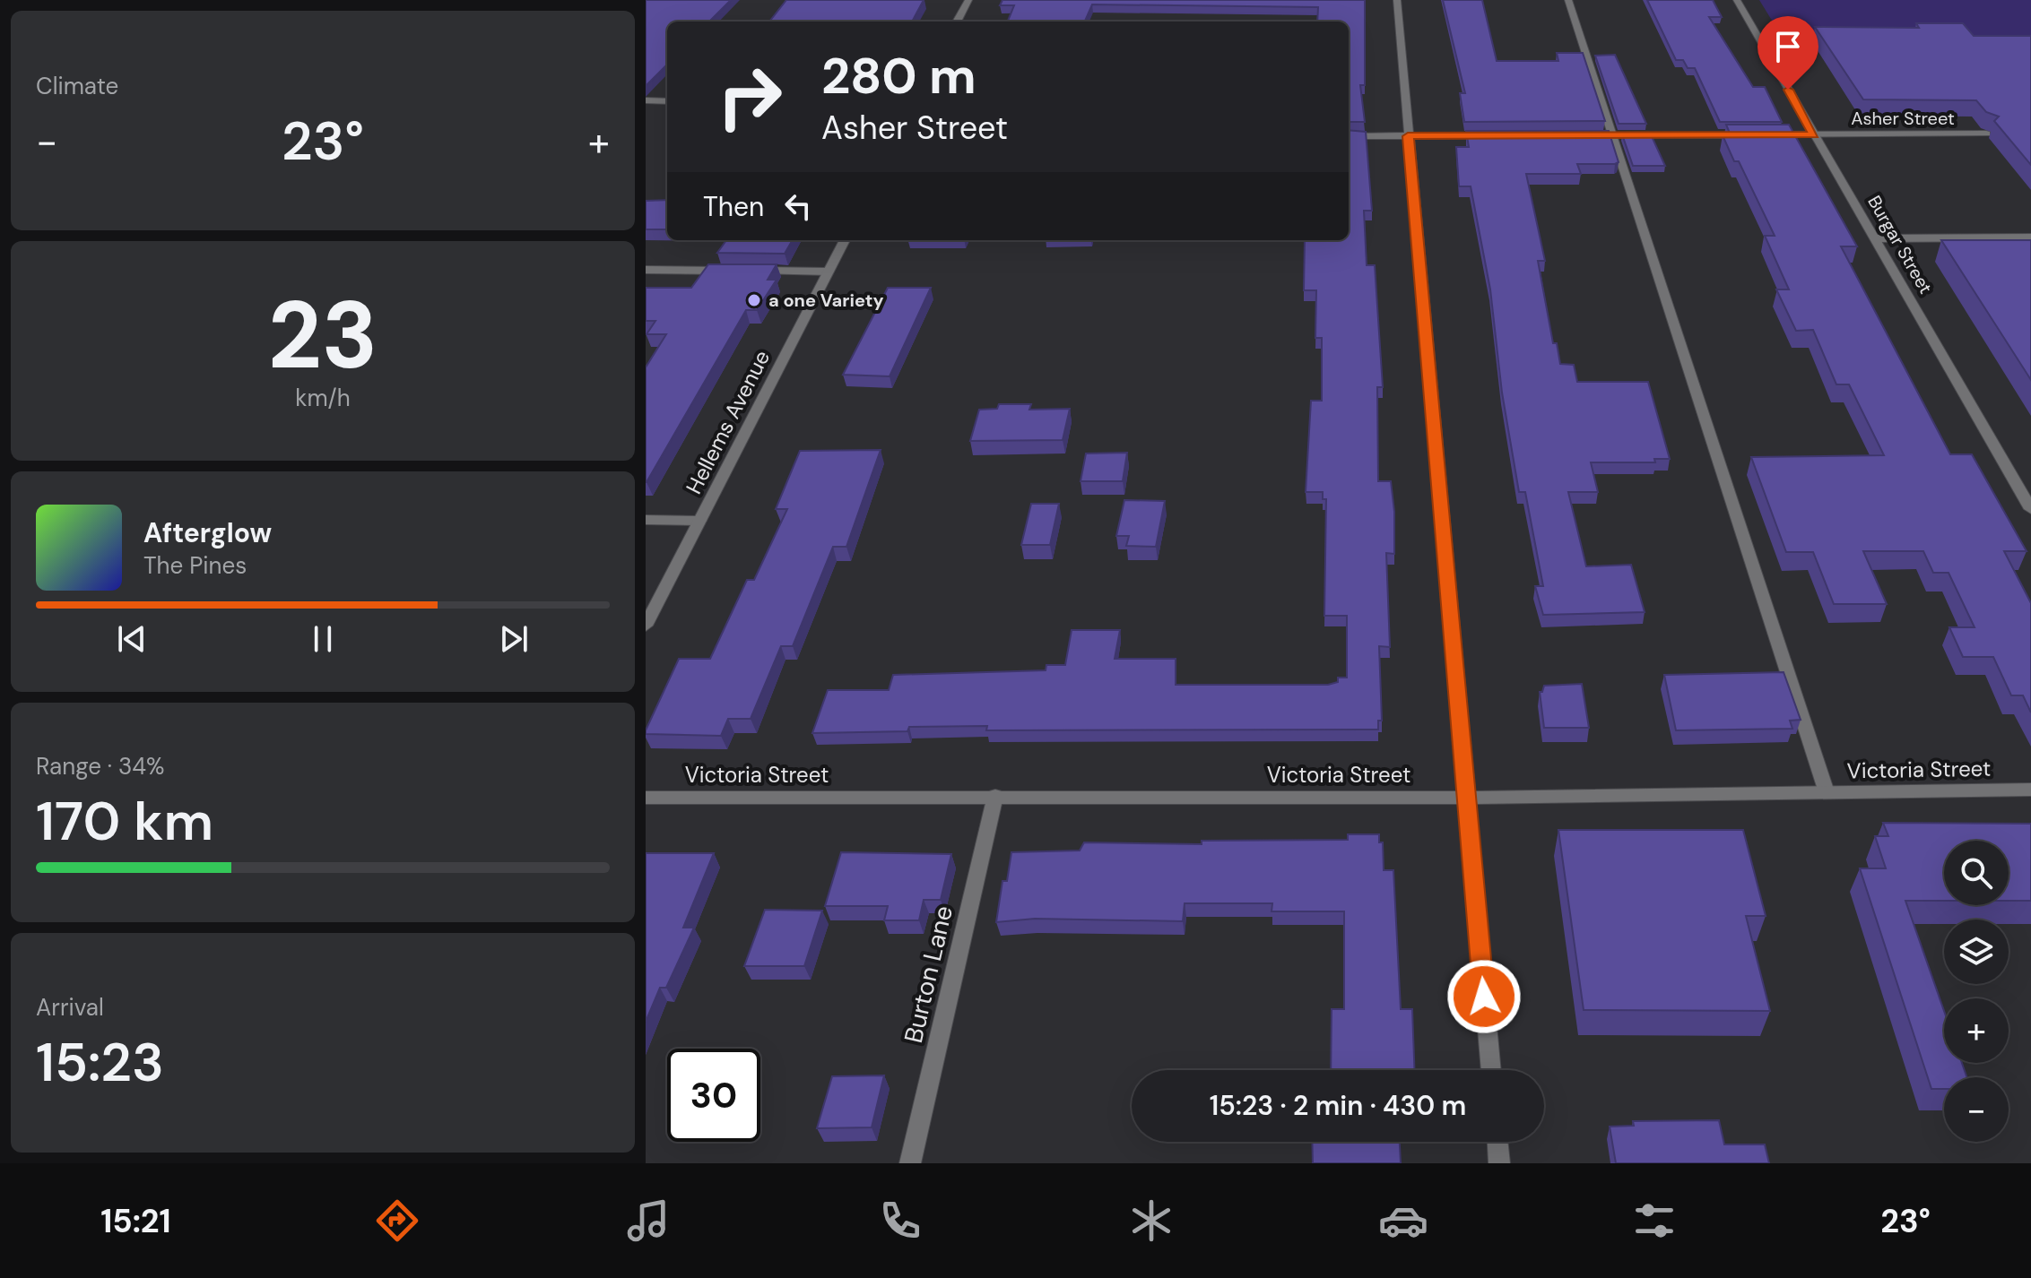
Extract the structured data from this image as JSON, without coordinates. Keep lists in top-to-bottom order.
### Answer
{
  "streets": {
    "street": [
      "Asher Street",
      "Burgar Street",
      "Hellems Avenue",
      "Victoria Street",
      "Burton Lane"
    ]
  },
  "crossings": [
    ["Asher Street", "Burgar Street"],
    ["Victoria Street", "Burton Lane"]
  ],
  "places": ["a one Variety"],
  "page": {
    "tile": [
      "Climate",
      ["23", "km/h"],
      ["Range · 34%", "170 km"],
      ["Arrival", "15:23"]
    ],
    "turn": ["280 m", "Asher Street"],
    "heat": ["−", "23°", "+"],
    "then": "Then",
    "song": ["Afterglow", "The Pines"],
    "map_buttons": ["+", "−"],
    "limit": "30",
    "trip": "15:23 · 2 min · 430 m",
    "tabs": ["15:21", "23°"]
  }
}
